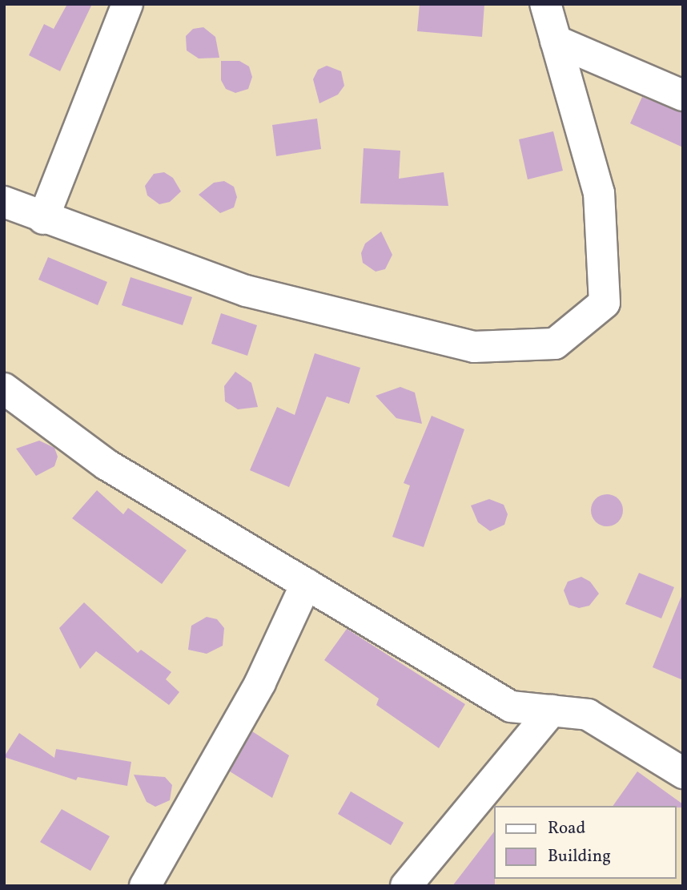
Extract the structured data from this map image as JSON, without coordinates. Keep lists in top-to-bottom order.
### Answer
{
  "legend": ["Road", "Building"]
}
